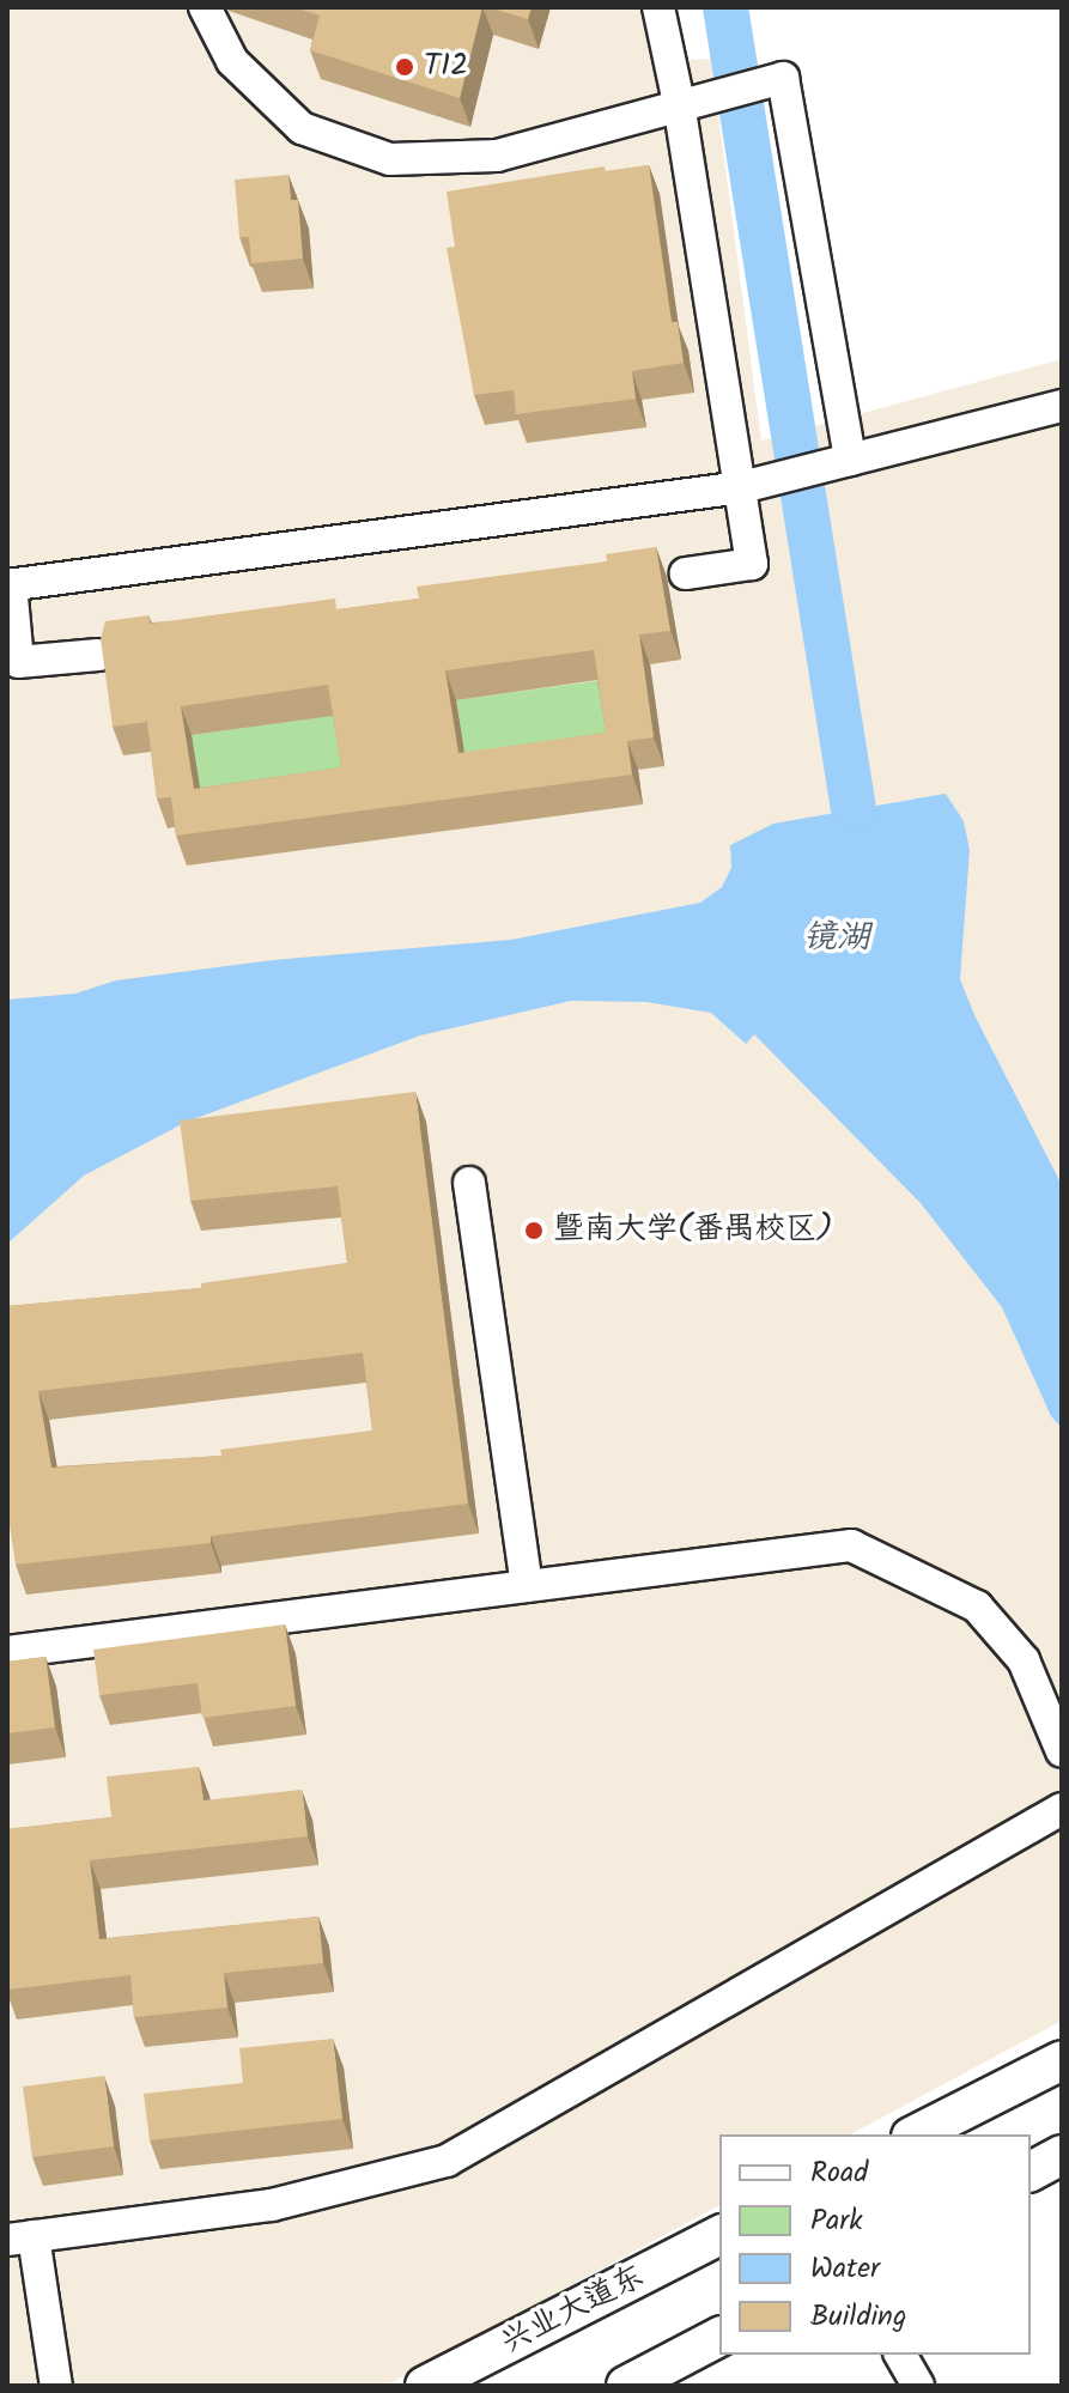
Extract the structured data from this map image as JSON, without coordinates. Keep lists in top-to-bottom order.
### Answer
{
  "streets": {
    "main road": ["兴业大道东"]
  },
  "water": ["镜湖"],
  "places": ["T12", "暨南大学(番禺校区)"],
  "legend": [
    "Road",
    "Park",
    "Water",
    "Building"
  ]
}
